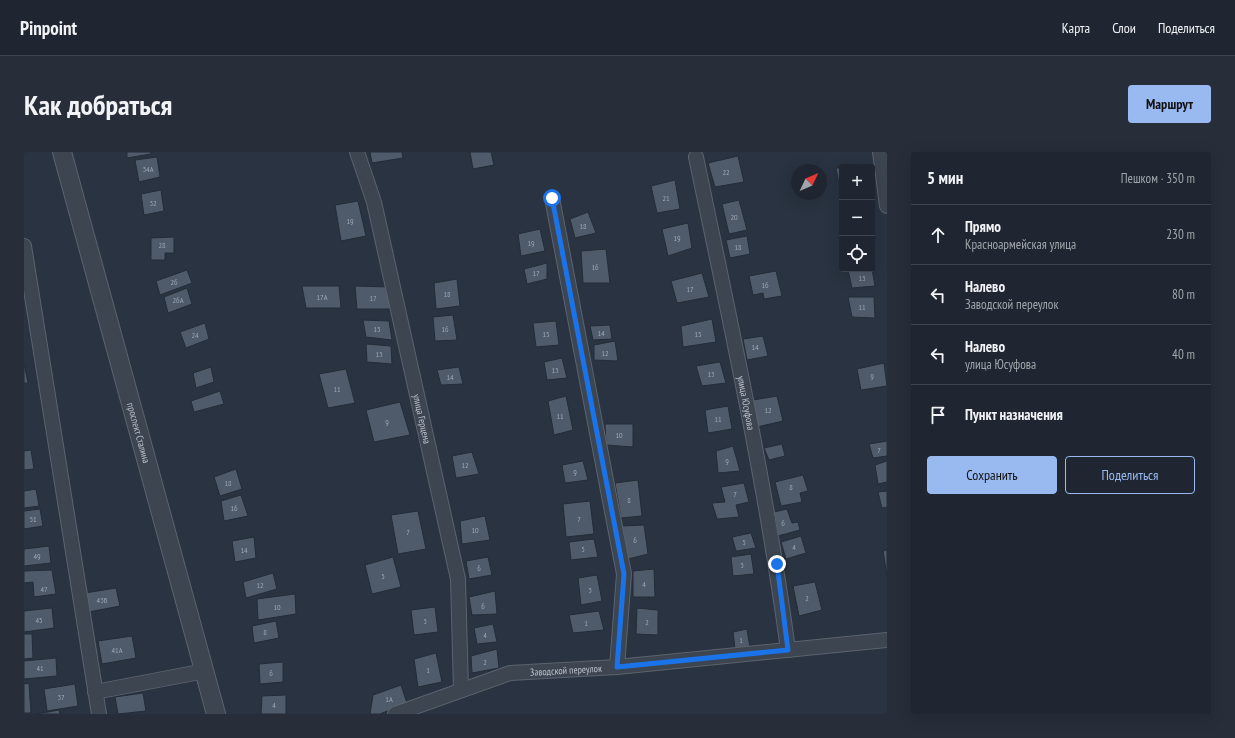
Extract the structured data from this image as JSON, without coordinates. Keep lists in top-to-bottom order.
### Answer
{
  "streets": {
    "street": [
      "улица Юсуфова",
      "улица Герцена",
      "проспект Сталина",
      "Заводской переулок"
    ]
  },
  "crossings": [
    ["улица Юсуфова", "Заводской переулок"],
    ["улица Герцена", "Заводской переулок"]
  ],
  "house_numbers": [
    "34А",
    "22",
    "21",
    "32",
    "20",
    "19",
    "18",
    "19",
    "19",
    "28",
    "18",
    "16",
    "17",
    "13",
    "26",
    "16",
    "17",
    "18",
    "17А",
    "17",
    "26А",
    "11",
    "15",
    "16",
    "14",
    "15",
    "15",
    "24",
    "14",
    "12",
    "13",
    "13",
    "13",
    "9",
    "14",
    "11",
    "12",
    "11",
    "11",
    "9",
    "10",
    "7",
    "9",
    "12",
    "9",
    "18",
    "8",
    "7",
    "8",
    "16",
    "51",
    "7",
    "6",
    "10",
    "7",
    "6",
    "5",
    "4",
    "5",
    "14",
    "49",
    "3",
    "6",
    "5",
    "4",
    "12",
    "47",
    "3",
    "2",
    "43Б",
    "6",
    "10",
    "45",
    "3",
    "2",
    "1",
    "8",
    "4",
    "1",
    "41А",
    "2",
    "41",
    "1",
    "6",
    "37",
    "1А",
    "4"
  ],
  "north": "top right",
  "page": {
    "header": "Pinpoint",
    "nav": ["Карта", "Слои", "Поделиться"],
    "buttons": [
      "Маршрут",
      ["Сохранить", "Поделиться"]
    ],
    "title": "Как добраться",
    "heading": ["5 мин", "Пешком · 350 m"],
    "map_buttons": ["+", "−"],
    "list": [
      ["Прямо", "Красноармейская улица", "230 m"],
      ["Налево", "Заводской переулок", "80 m"],
      ["Налево", "улица Юсуфова", "40 m"],
      "Пункт назначения"
    ]
  }
}
